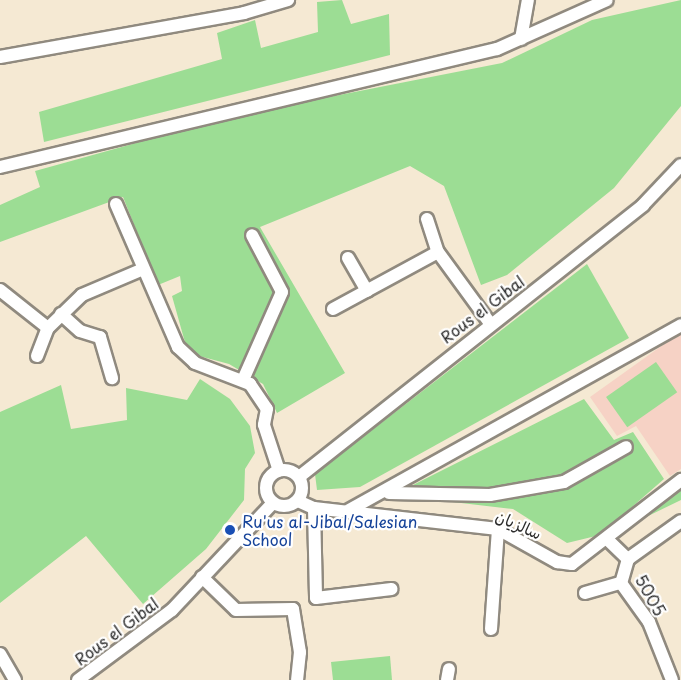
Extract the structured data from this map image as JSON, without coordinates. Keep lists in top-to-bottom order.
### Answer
{
  "streets": {
    "street": ["Rous el Gibal", "سالزيان", "5005"]
  },
  "places": ["Ru'us al-Jibal/Salesian School"]
}
